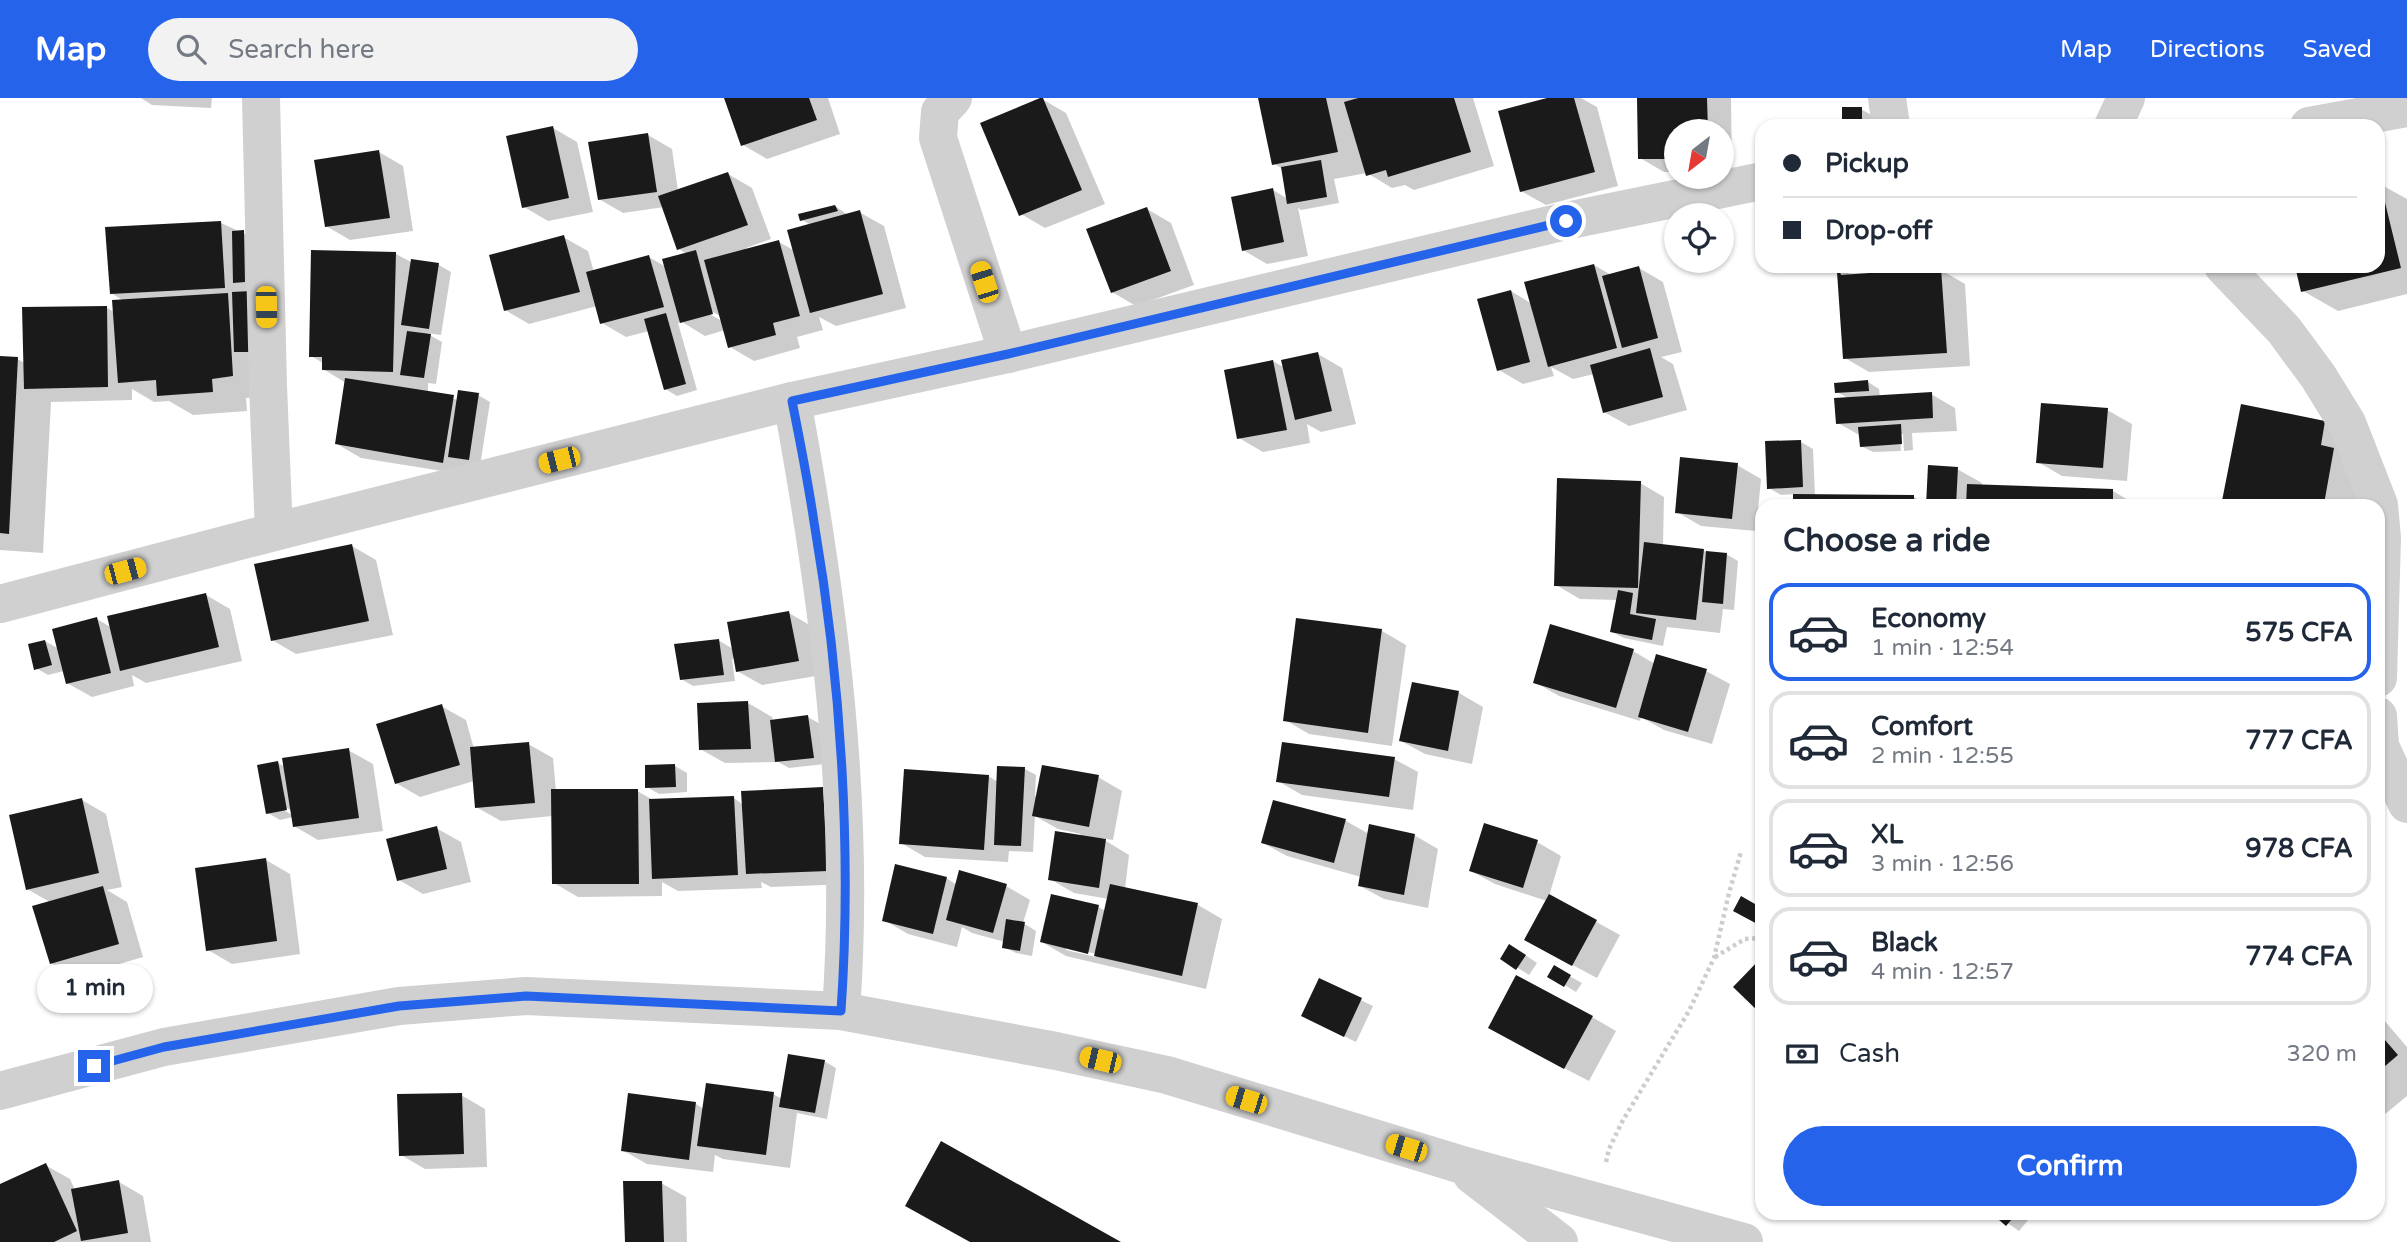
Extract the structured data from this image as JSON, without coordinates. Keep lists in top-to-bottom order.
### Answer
{
  "north": "bottom left",
  "page": {
    "header": "Map",
    "search": "Search here",
    "nav": ["Map", "Directions", "Saved"],
    "banner": ["Pickup", "Drop-off"],
    "heading": "Choose a ride",
    "list": [
      {
        "name": "Economy",
        "note": "1 min · 12:54",
        "value": "575 CFA"
      },
      {
        "name": "Comfort",
        "note": "2 min · 12:55",
        "value": "777 CFA"
      },
      {
        "name": "XL",
        "note": "3 min · 12:56",
        "value": "978 CFA"
      },
      {
        "name": "Black",
        "note": "4 min · 12:57",
        "value": "774 CFA"
      }
    ],
    "bubble": "1 min",
    "pay": ["Cash", "320 m"],
    "buttons": "Confirm"
  }
}
